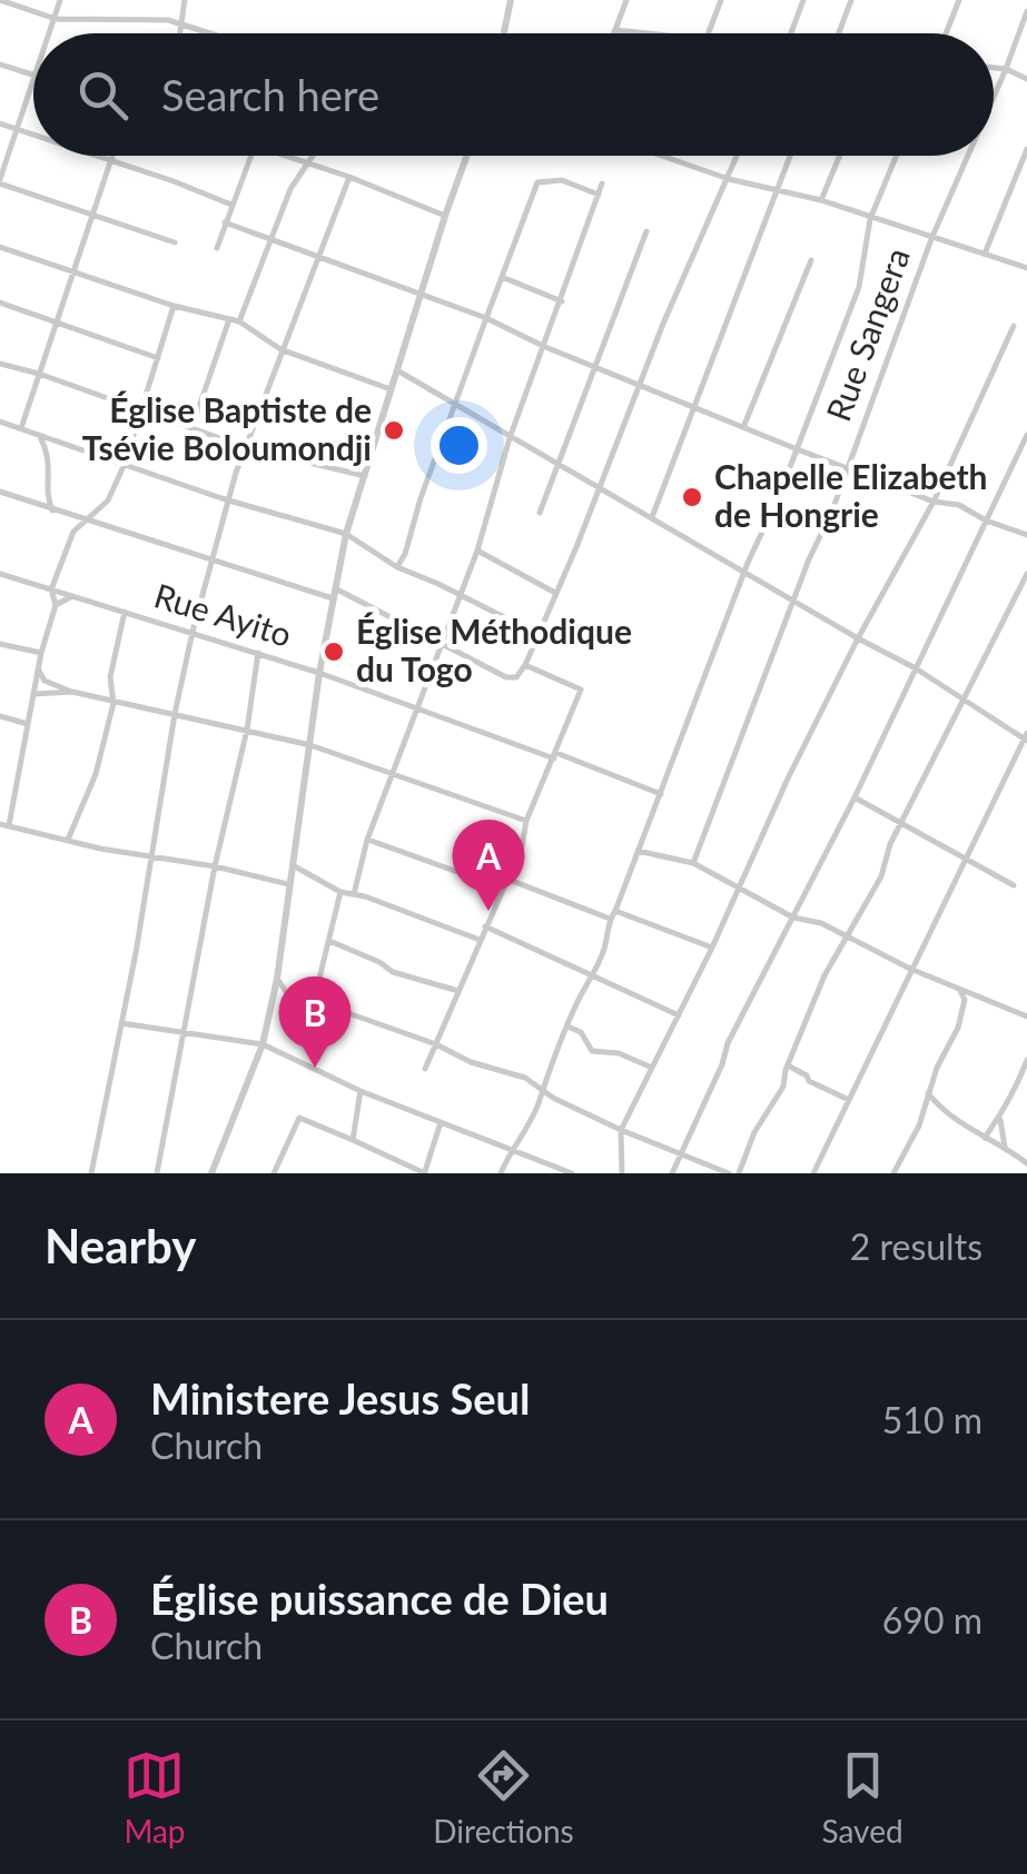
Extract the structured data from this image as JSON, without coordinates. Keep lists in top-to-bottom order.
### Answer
{
  "streets": {
    "street": ["Rue Sangera", "Rue Ayito"]
  },
  "places": ["Église Baptiste de Tsévie Boloumondji", "Chapelle Elizabeth de Hongrie", "Église Méthodique du Togo"],
  "page": {
    "search": "Search here",
    "pins": ["A", "B"],
    "heading": ["Nearby", "2 results"],
    "list": [
      {
        "mark": "A",
        "name": "Ministere Jesus Seul",
        "note": "Church",
        "value": "510 m"
      },
      {
        "mark": "B",
        "name": "Église puissance de Dieu",
        "note": "Church",
        "value": "690 m"
      }
    ],
    "nav": ["Map", "Directions", "Saved"]
  }
}
